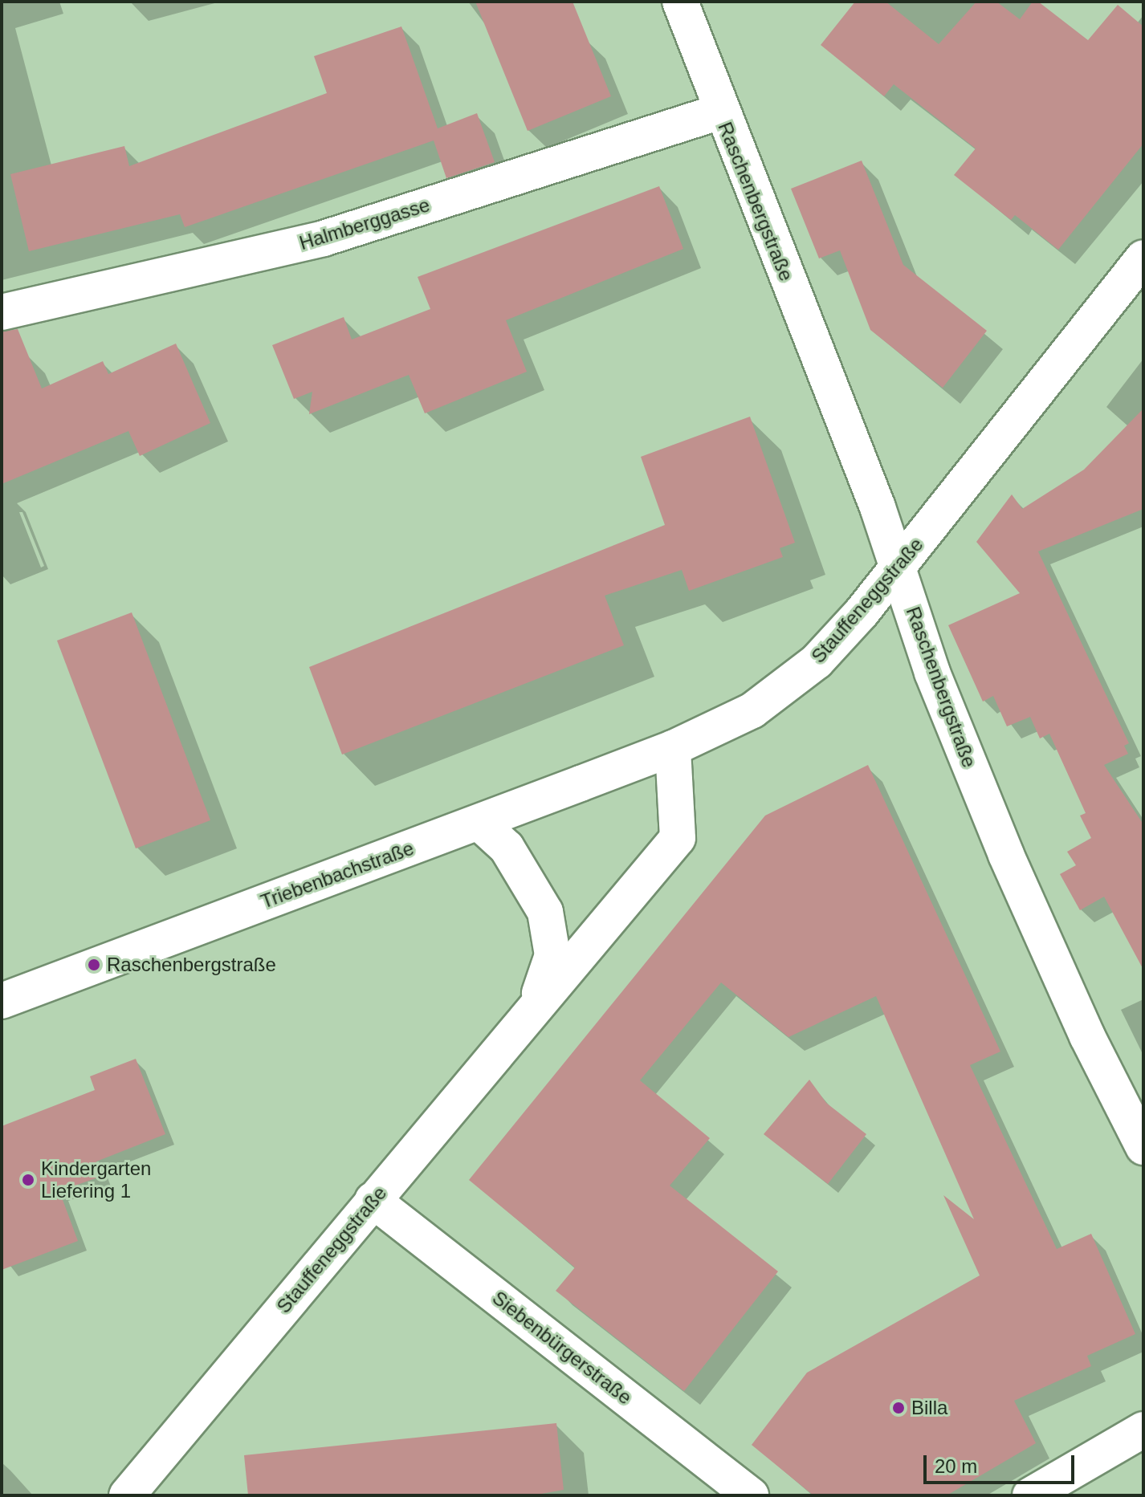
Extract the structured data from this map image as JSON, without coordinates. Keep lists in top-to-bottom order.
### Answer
{
  "streets": {
    "street": [
      "Raschenbergstraße",
      "Halmberggasse",
      "Stauffeneggstraße",
      "Triebenbachstraße",
      "Siebenbürgerstraße"
    ]
  },
  "crossings": [
    ["Raschenbergstraße", "Halmberggasse"],
    ["Raschenbergstraße", "Stauffeneggstraße"],
    ["Stauffeneggstraße", "Triebenbachstraße"],
    ["Stauffeneggstraße", "Siebenbürgerstraße"]
  ],
  "places": ["Raschenbergstraße", "Kindergarten Liefering 1", "Billa"],
  "scale_bar": "20 m"
}
